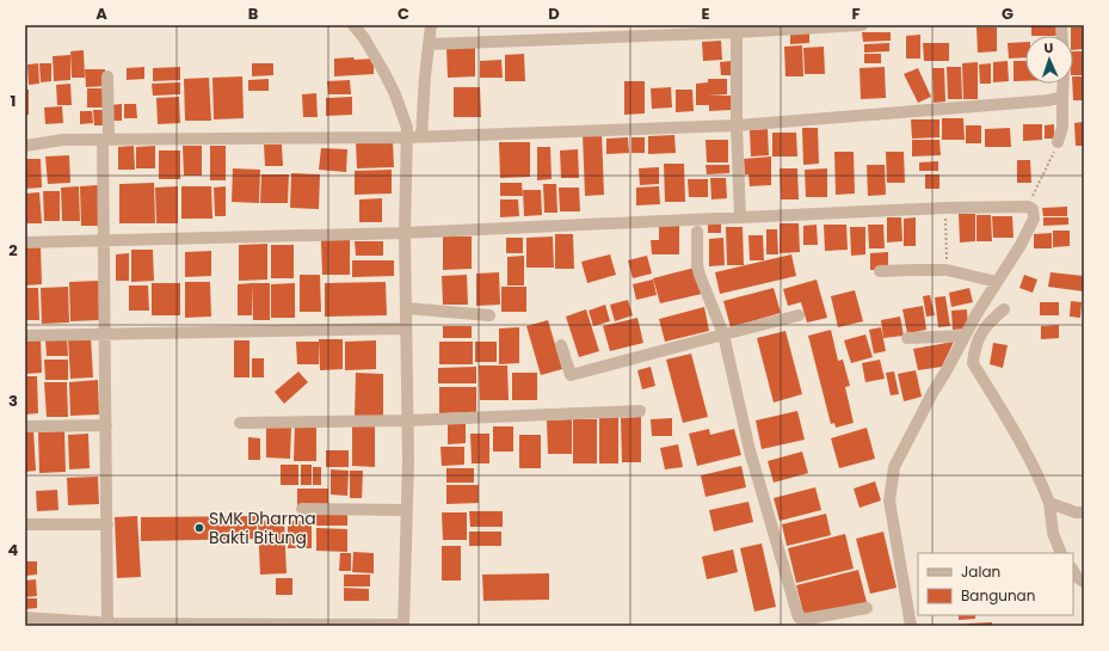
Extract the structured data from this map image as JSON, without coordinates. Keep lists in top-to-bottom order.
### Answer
{
  "places": ["SMK Dharma Bakti Bitung"],
  "legend": ["Jalan", "Bangunan"],
  "north": "top",
  "grid": {
    "columns": [
      "A",
      "B",
      "C",
      "D",
      "E",
      "F",
      "G"
    ],
    "rows": [
      "1",
      "2",
      "3",
      "4"
    ]
  }
}
